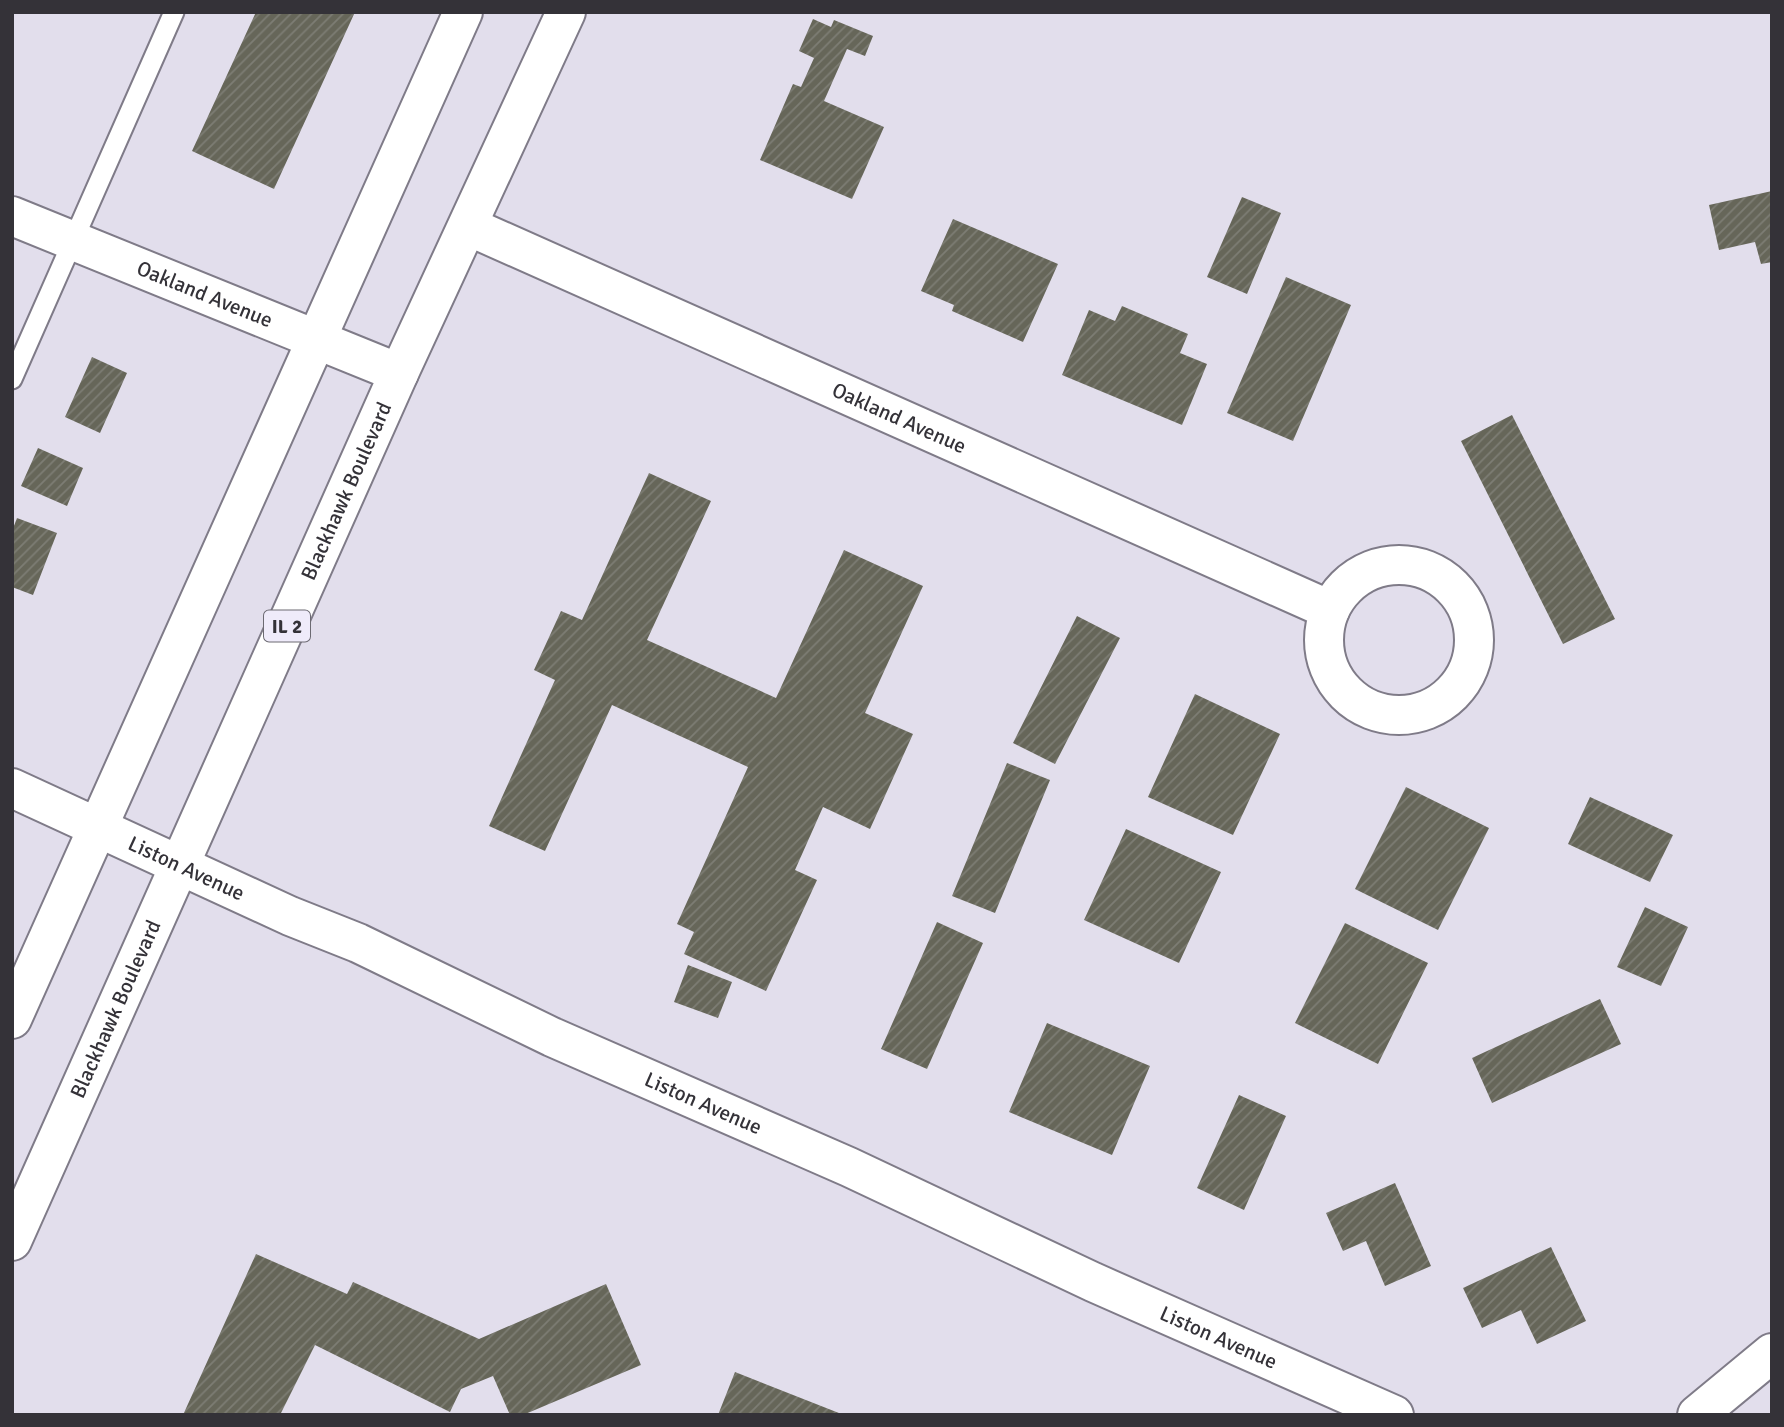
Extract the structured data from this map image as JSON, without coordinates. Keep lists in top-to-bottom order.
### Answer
{
  "streets": {
    "street": [
      "Oakland Avenue",
      "Blackhawk Boulevard",
      "IL 2",
      "Liston Avenue"
    ]
  },
  "crossings": [
    ["Oakland Avenue", "Blackhawk Boulevard"],
    ["Blackhawk Boulevard", "Liston Avenue"]
  ]
}
